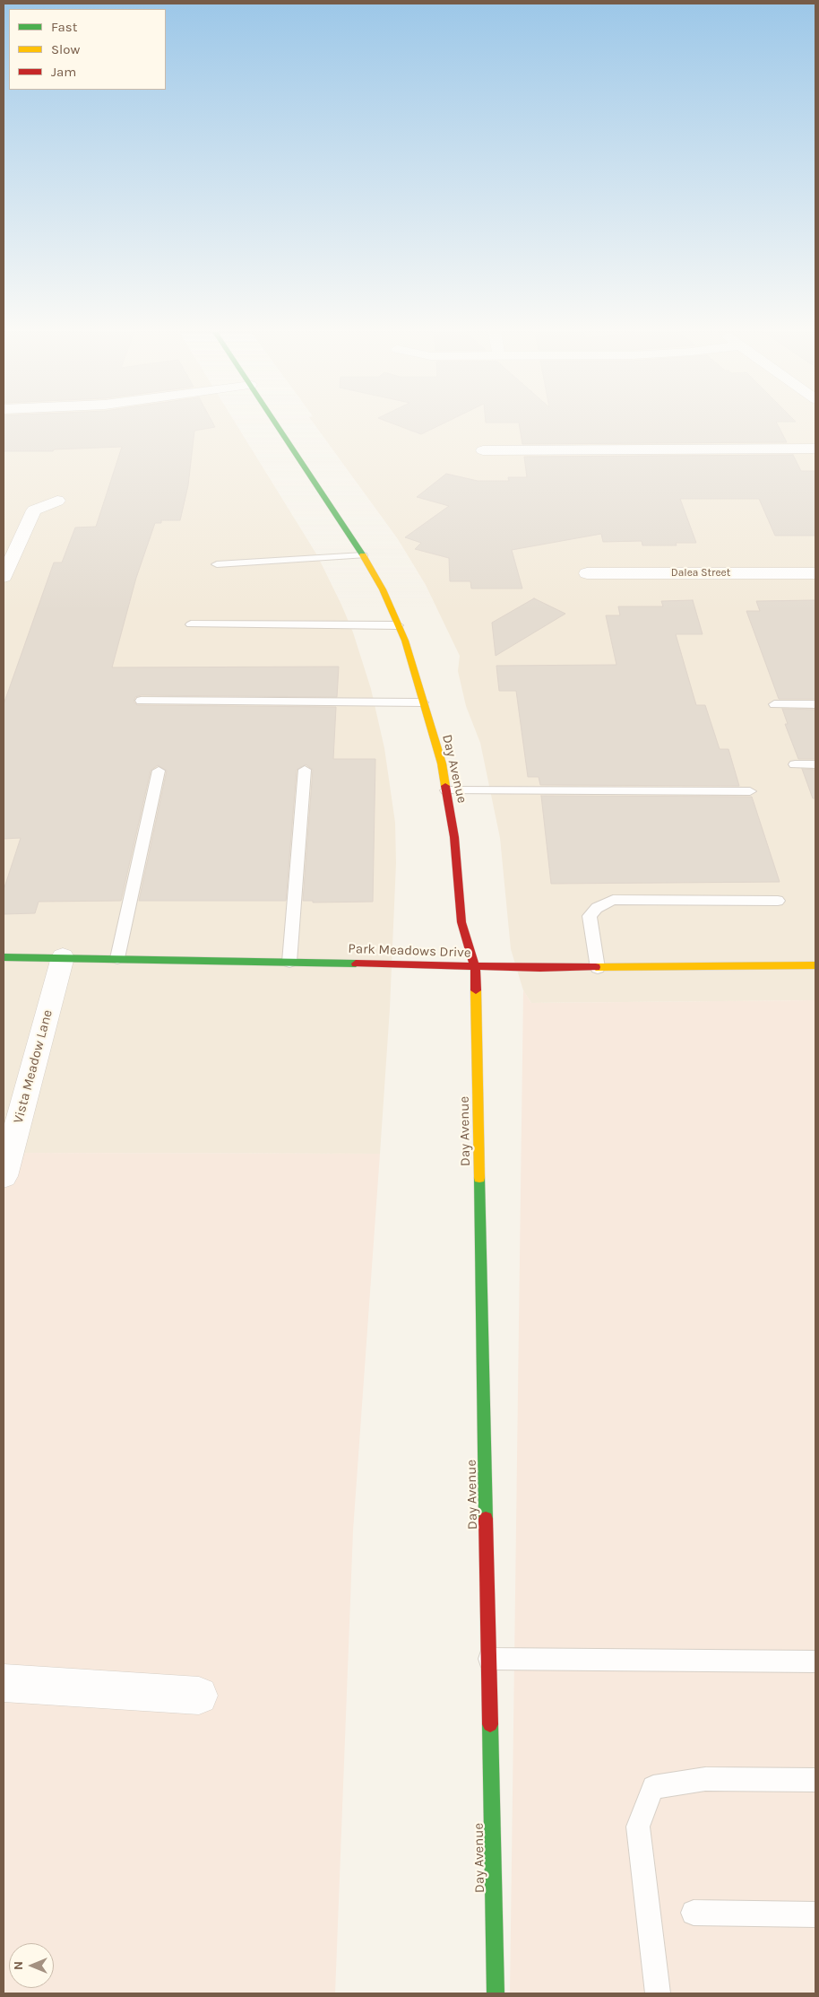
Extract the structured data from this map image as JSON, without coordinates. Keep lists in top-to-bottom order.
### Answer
{
  "streets": {
    "street": [
      "Dalea Street",
      "Day Avenue",
      "Park Meadows Drive",
      "Vista Meadow Lane"
    ]
  },
  "crossings": [
    ["Day Avenue", "Park Meadows Drive"],
    ["Park Meadows Drive", "Vista Meadow Lane"]
  ],
  "legend": ["Fast", "Slow", "Jam"],
  "north": "left"
}
